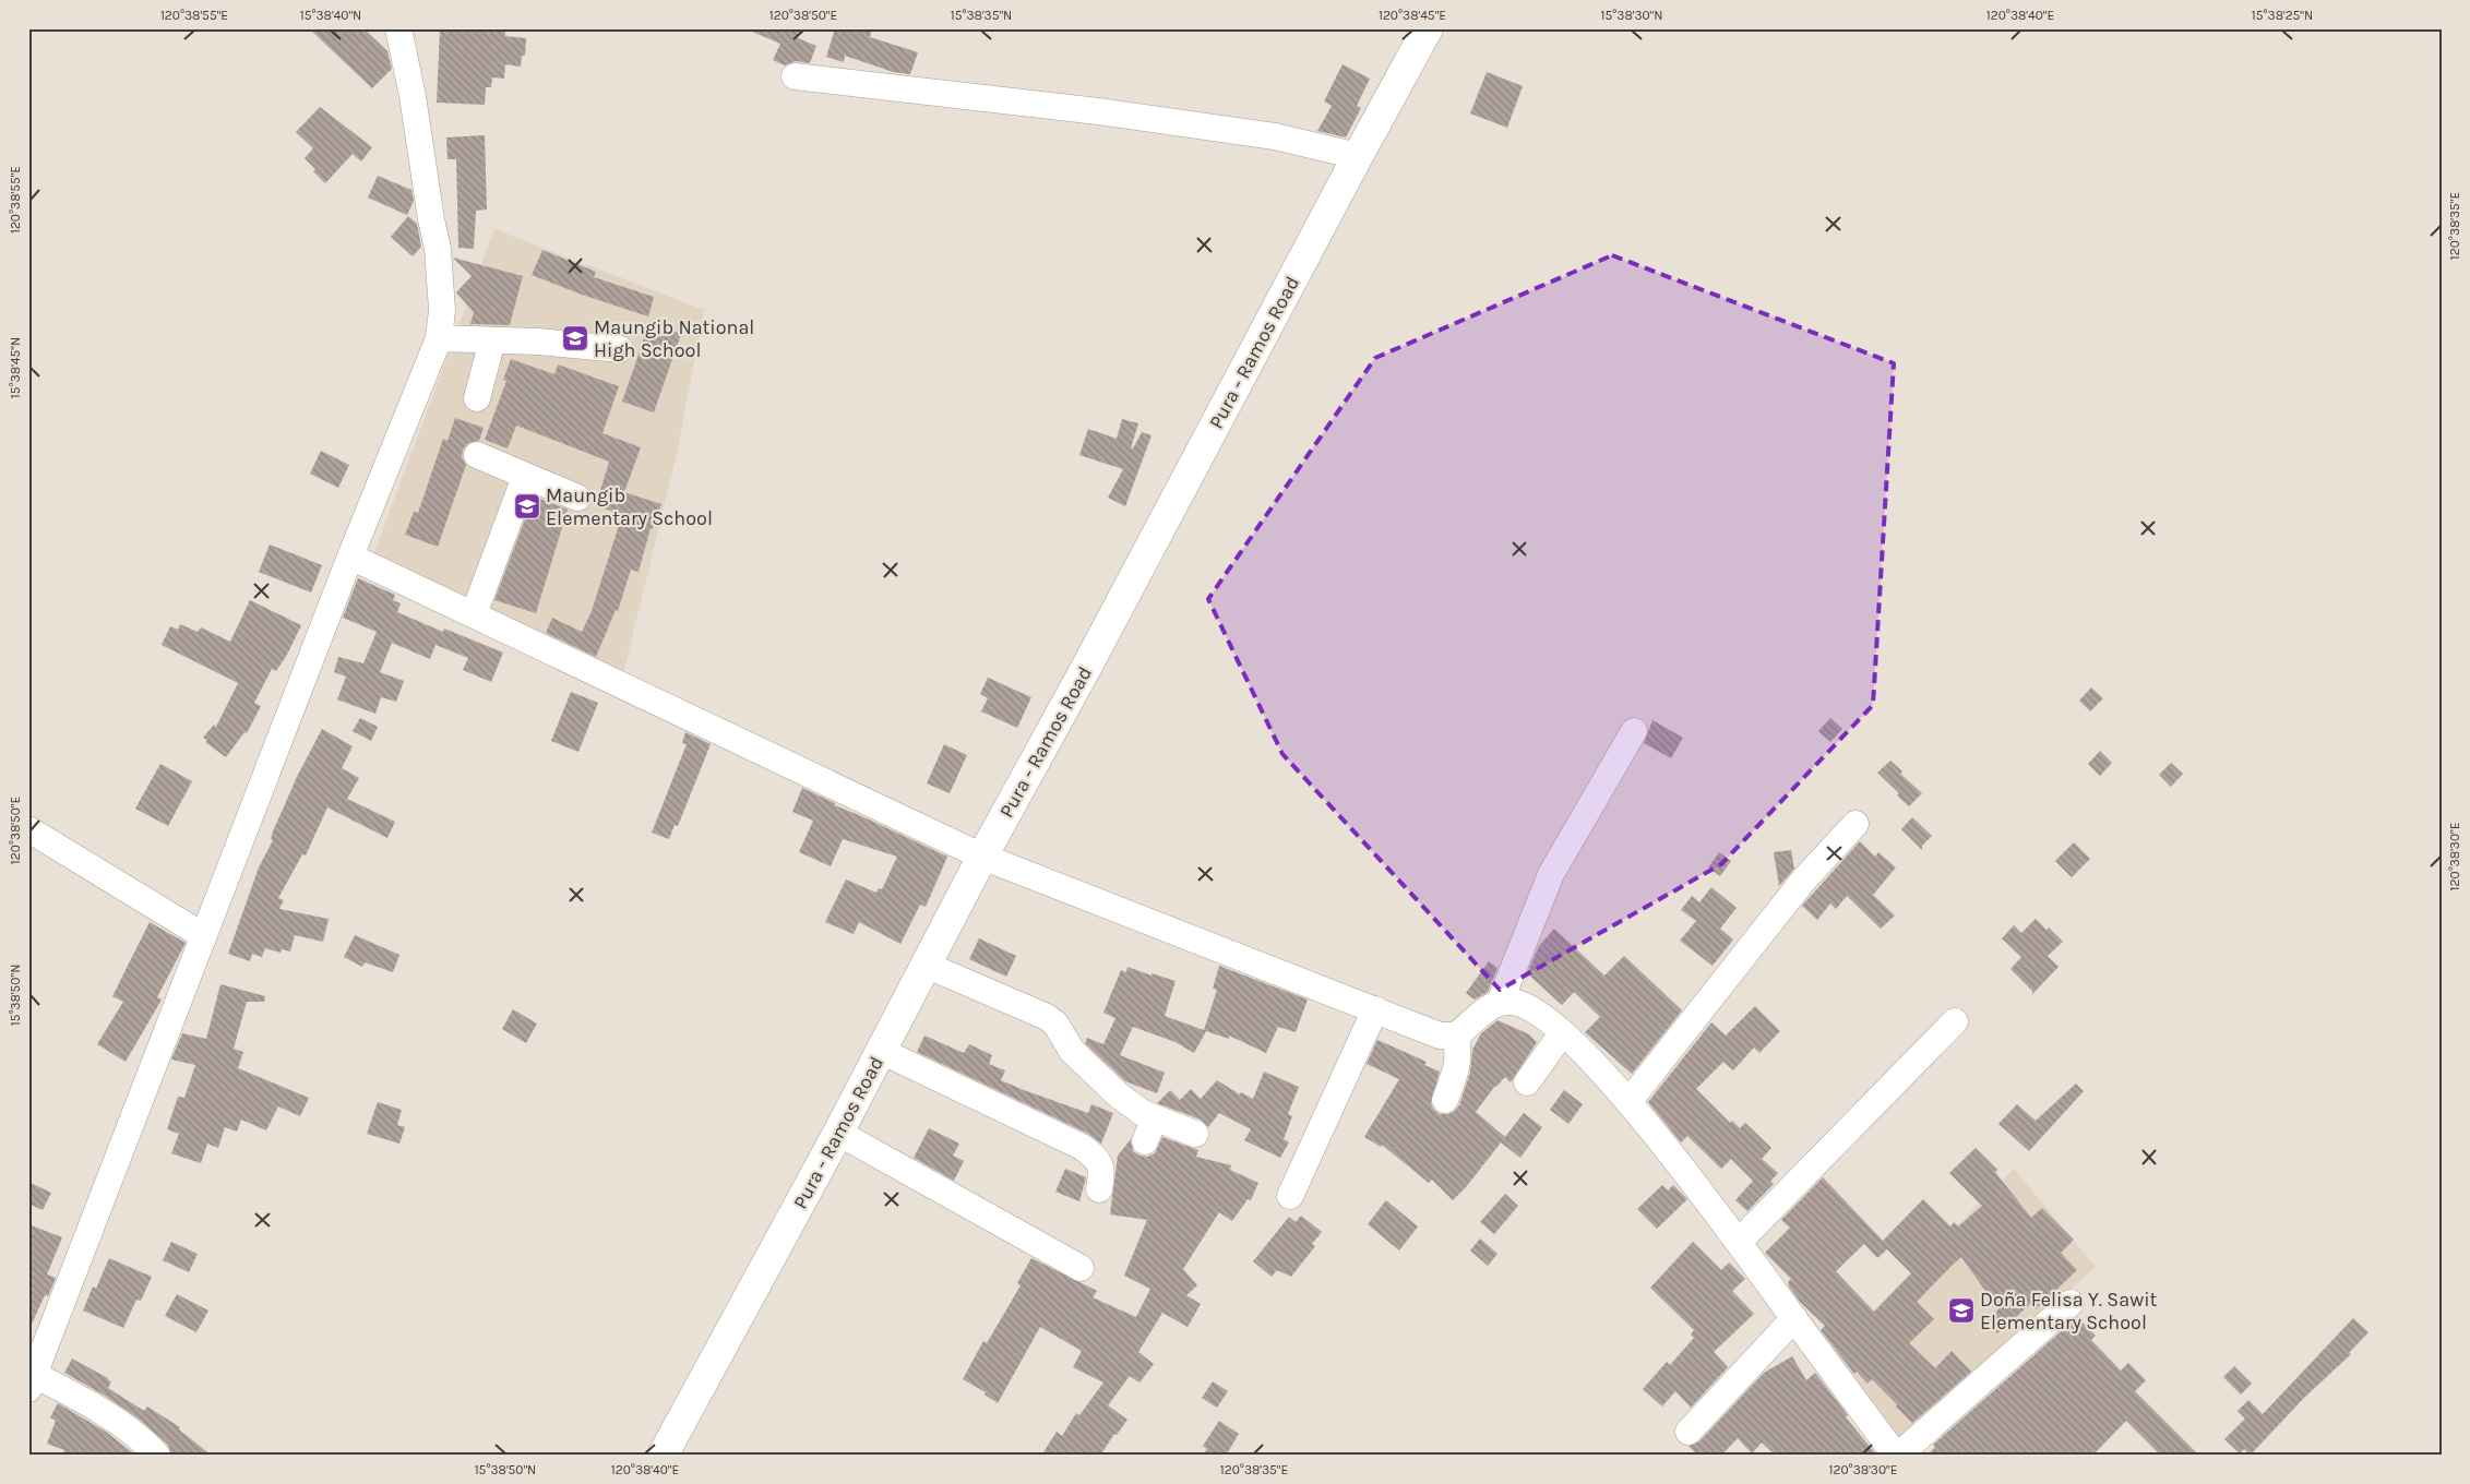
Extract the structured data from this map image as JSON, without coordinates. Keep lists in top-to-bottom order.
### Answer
{
  "streets": {
    "main road": ["Pura - Ramos Road"]
  },
  "places": {
    "school or university": ["Maungib National High School", "Maungib Elementary School", "Doña Felisa Y. Sawit Elementary School"]
  },
  "coordinates": [
    "120°38'55\"E",
    "15°38'40\"N",
    "120°38'50\"E",
    "15°38'35\"N",
    "120°38'45\"E",
    "15°38'30\"N",
    "120°38'40\"E",
    "15°38'25\"N",
    "120°38'35\"E",
    "15°38'45\"N",
    "120°38'30\"E",
    "15°38'50\"N"
  ]
}
